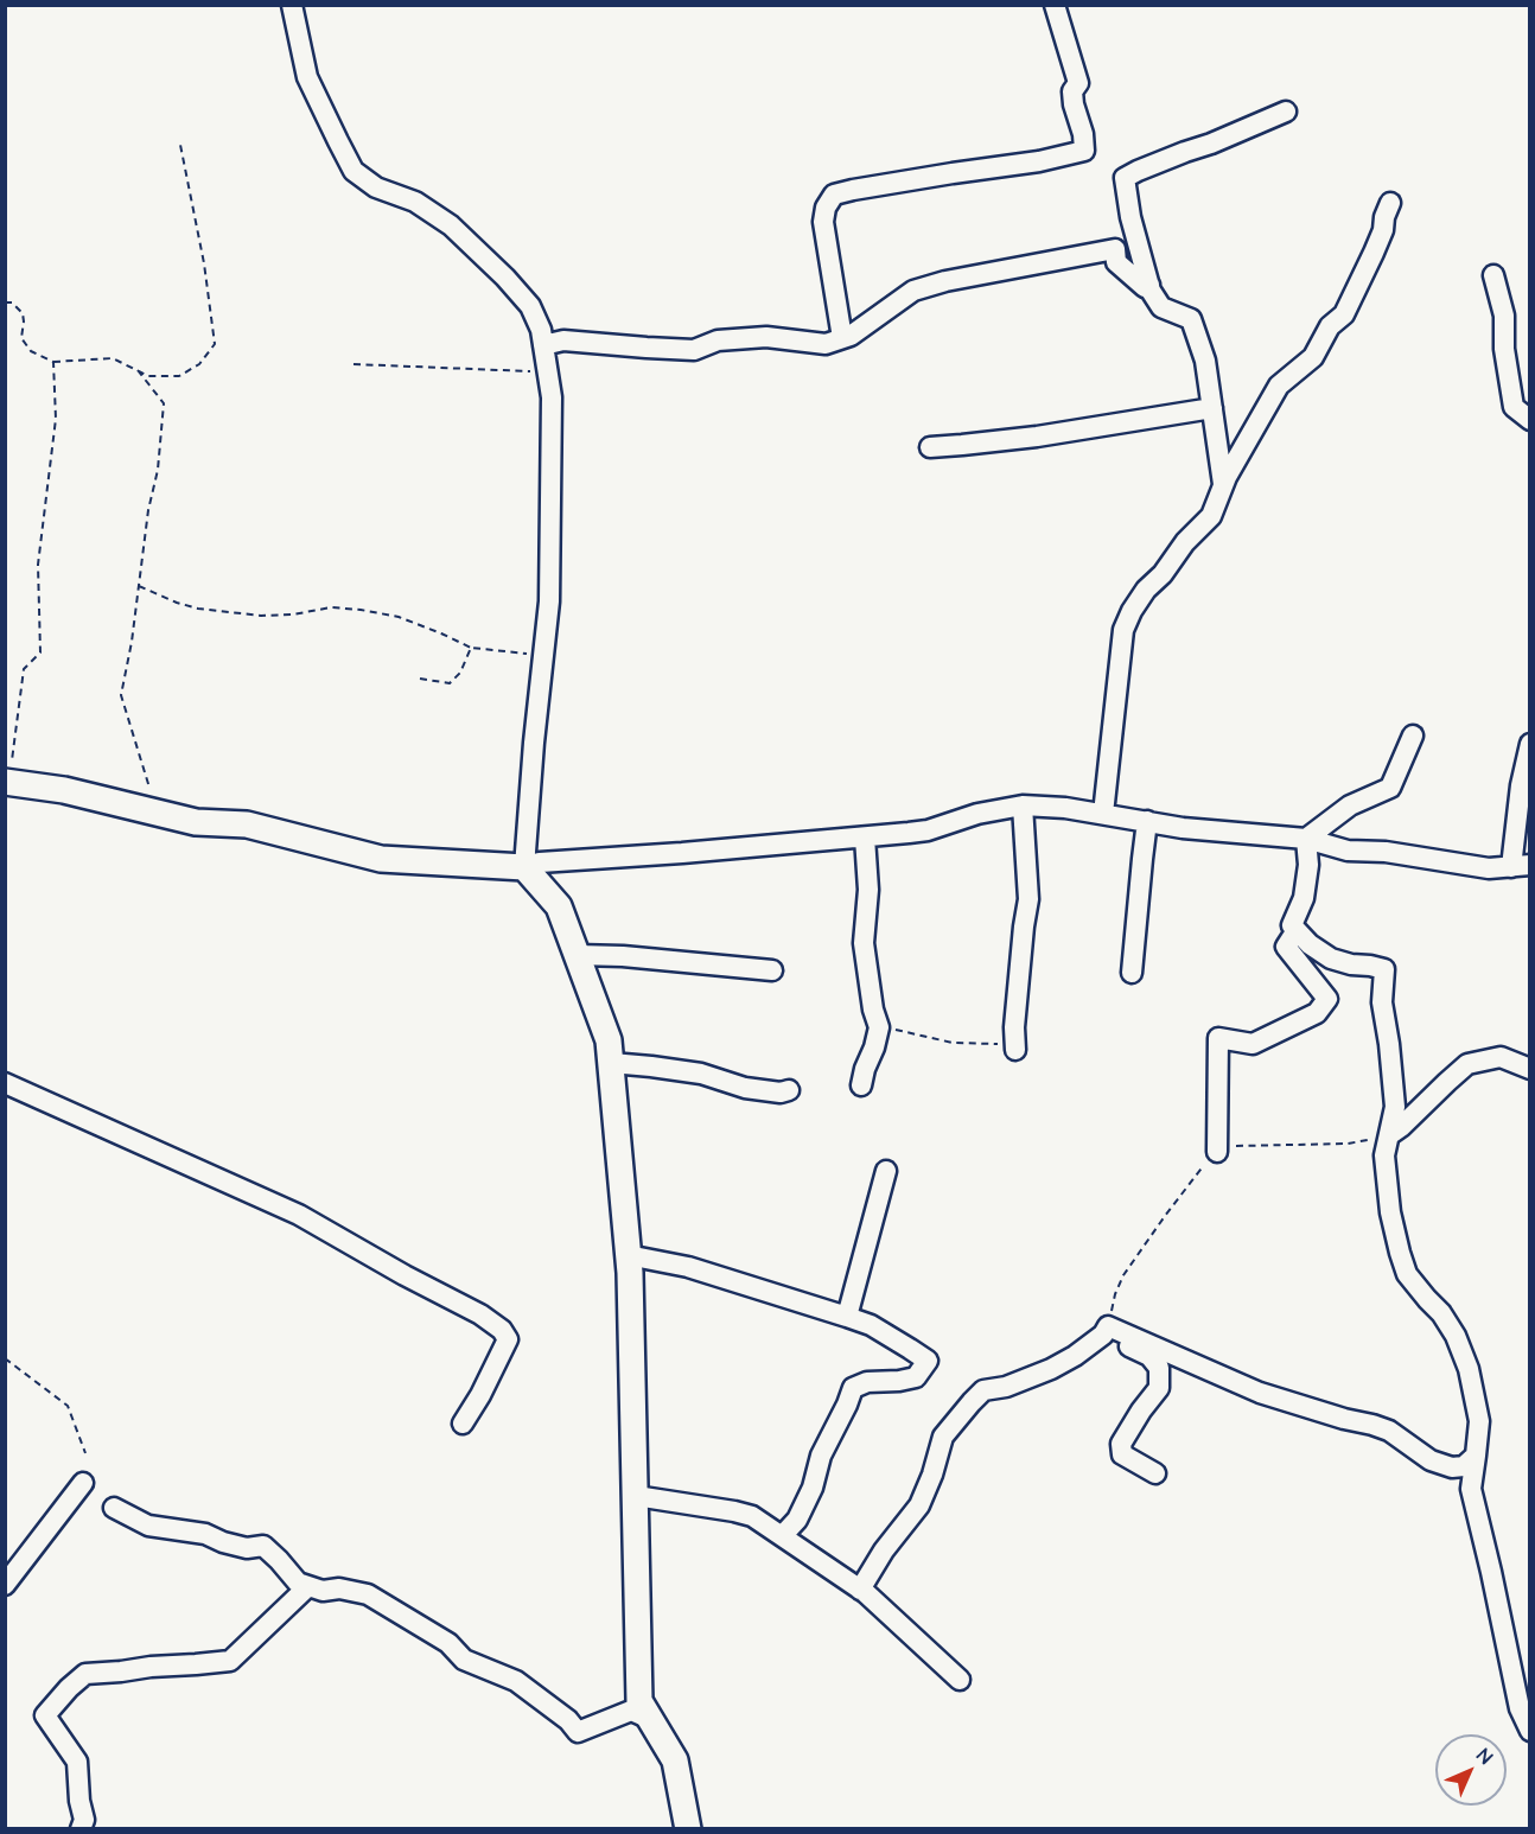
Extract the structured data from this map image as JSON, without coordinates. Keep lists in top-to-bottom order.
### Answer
{
  "north": "top right"
}
